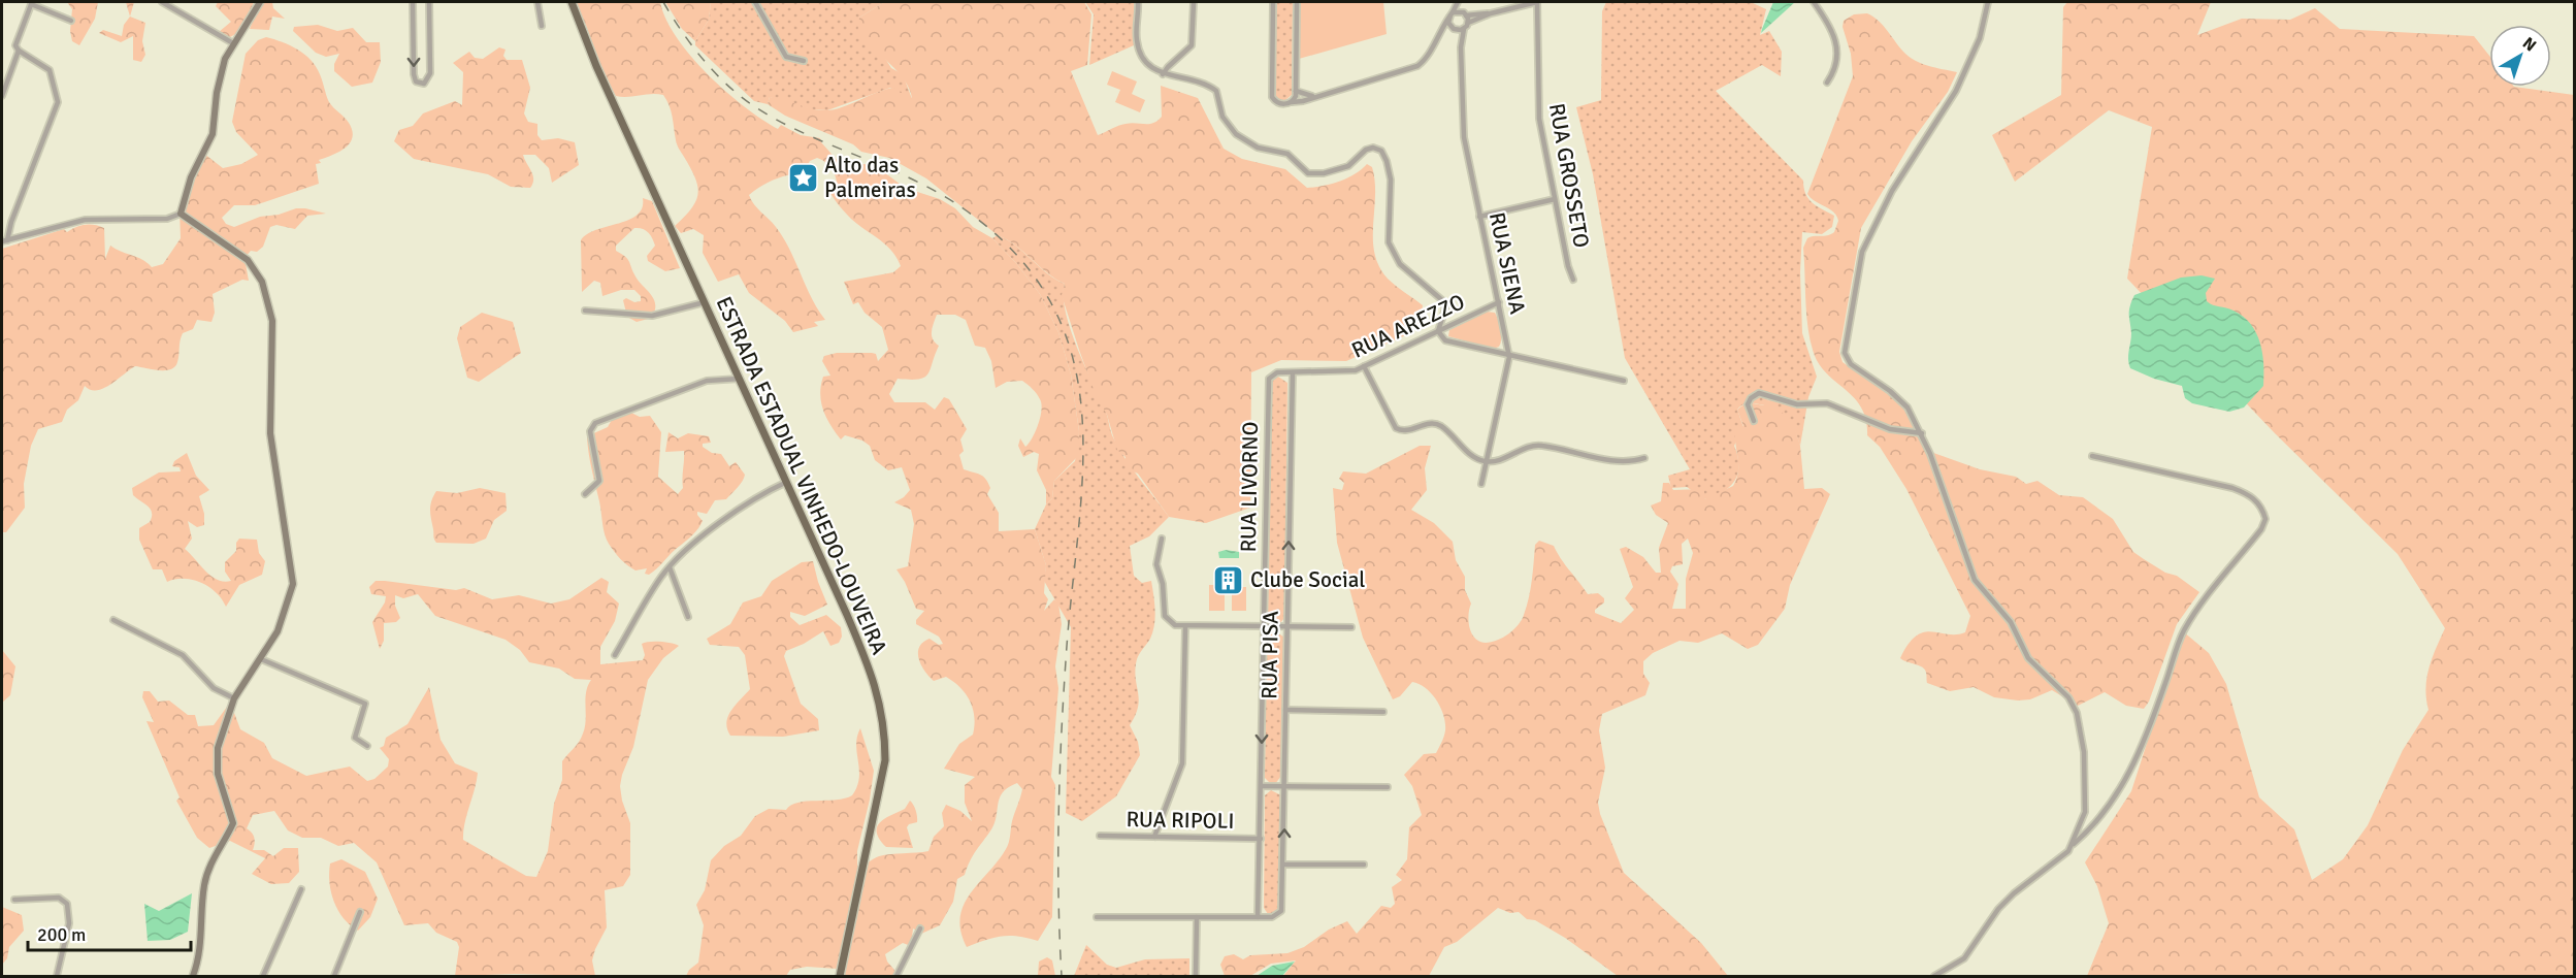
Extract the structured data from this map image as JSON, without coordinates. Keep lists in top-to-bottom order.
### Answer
{
  "streets": {
    "main road": ["ESTRADA ESTADUAL VINHEDO-LOUVEIRA"],
    "street": [
      "RUA GROSSETO",
      "RUA SIENA",
      "RUA AREZZO",
      "RUA LIVORNO",
      "RUA PISA",
      "RUA RIPOLI"
    ]
  },
  "crossings": [
    ["RUA SIENA", "RUA AREZZO"],
    ["RUA AREZZO", "RUA LIVORNO"],
    ["RUA AREZZO", "RUA PISA"],
    ["RUA LIVORNO", "RUA PISA"],
    ["RUA LIVORNO", "RUA RIPOLI"]
  ],
  "one_way": ["RUA PISA"],
  "places": {
    "place": ["Alto das Palmeiras"],
    "building": ["Clube Social"]
  },
  "scale_bar": "200 m",
  "north": "top right"
}
